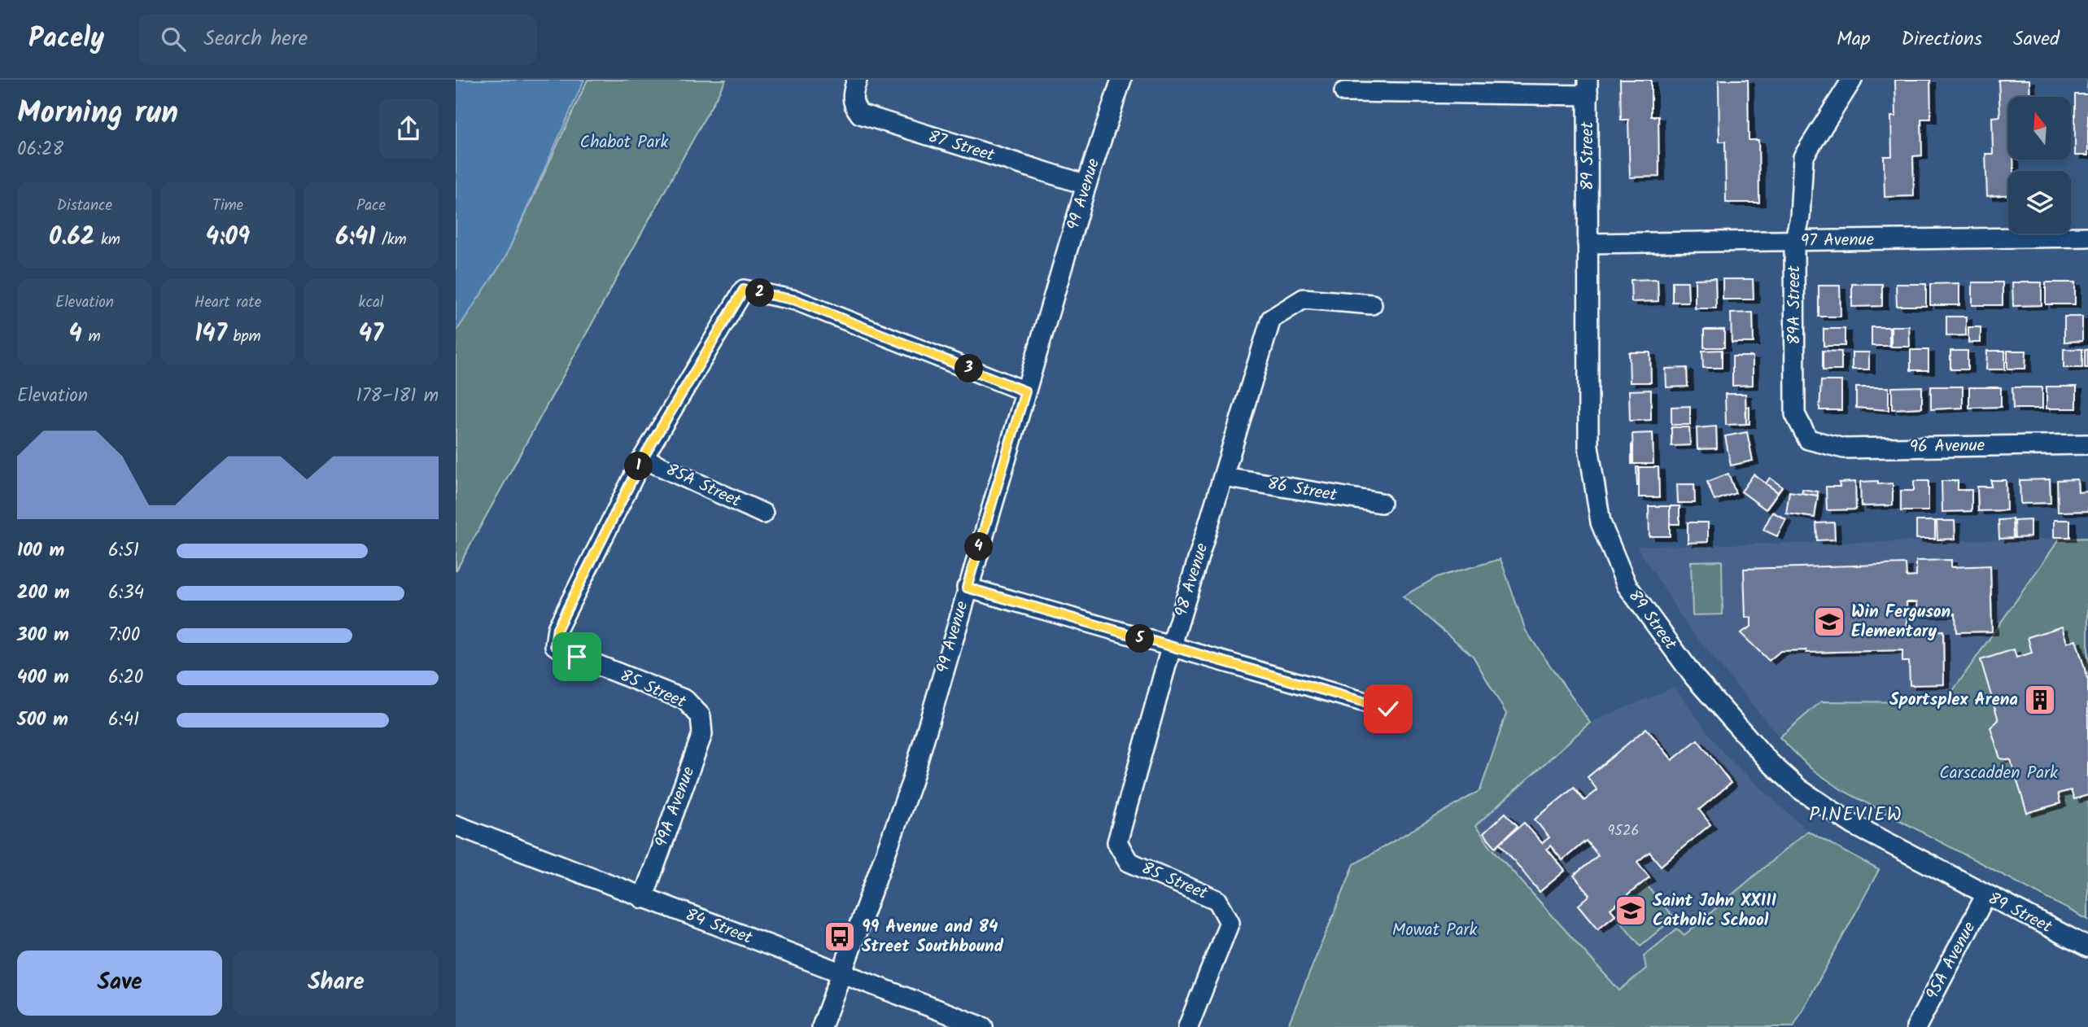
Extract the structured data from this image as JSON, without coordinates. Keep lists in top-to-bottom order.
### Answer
{
  "streets": {
    "street": [
      "87 Street",
      "89 Street",
      "99 Avenue",
      "97 Avenue",
      "89A Street",
      "96 Avenue",
      "85A Street",
      "86 Street",
      "98 Avenue",
      "85 Street",
      "99A Avenue",
      "84 Street",
      "95A Avenue"
    ]
  },
  "crossings": [
    ["87 Street", "99 Avenue"],
    ["89 Street", "97 Avenue"],
    ["89 Street", "95A Avenue"],
    ["99 Avenue", "84 Street"],
    ["97 Avenue", "89A Street"],
    ["89A Street", "96 Avenue"],
    ["85A Street", "85 Street"],
    ["86 Street", "98 Avenue"],
    ["98 Avenue", "85 Street"],
    ["85 Street", "99A Avenue"],
    ["99A Avenue", "84 Street"]
  ],
  "districts": ["PINEVIEW"],
  "parks": ["Chabot Park", "Carscadden Park", "Mowat Park"],
  "places": {
    "school or university": ["Win Ferguson Elementary", "Saint John XXIII Catholic School"],
    "building": ["Sportsplex Arena"],
    "bus stop": ["99 Avenue and 84 Street Southbound"]
  },
  "house_numbers": ["9526"],
  "north": "top",
  "page": {
    "header": "Pacely",
    "search": "Search here",
    "nav": ["Map", "Directions", "Saved"],
    "heading": ["Morning run", "06:28"],
    "stats": [
      ["Distance", "0.62 km"],
      ["Time", "4:09"],
      ["Pace", "6:41 /km"],
      ["Elevation", "4 m"],
      ["Heart rate", "147 bpm"],
      ["kcal", "47"]
    ],
    "pins": [
      "2",
      "3",
      "1",
      "4",
      "5"
    ],
    "chart": ["Elevation", "178–181 m"],
    "list": [
      {
        "name": "100 m",
        "note": "6:51"
      },
      {
        "name": "200 m",
        "note": "6:34"
      },
      {
        "name": "300 m",
        "note": "7:00"
      },
      {
        "name": "400 m",
        "note": "6:20"
      },
      {
        "name": "500 m",
        "note": "6:41"
      }
    ],
    "buttons": ["Save", "Share"]
  }
}
